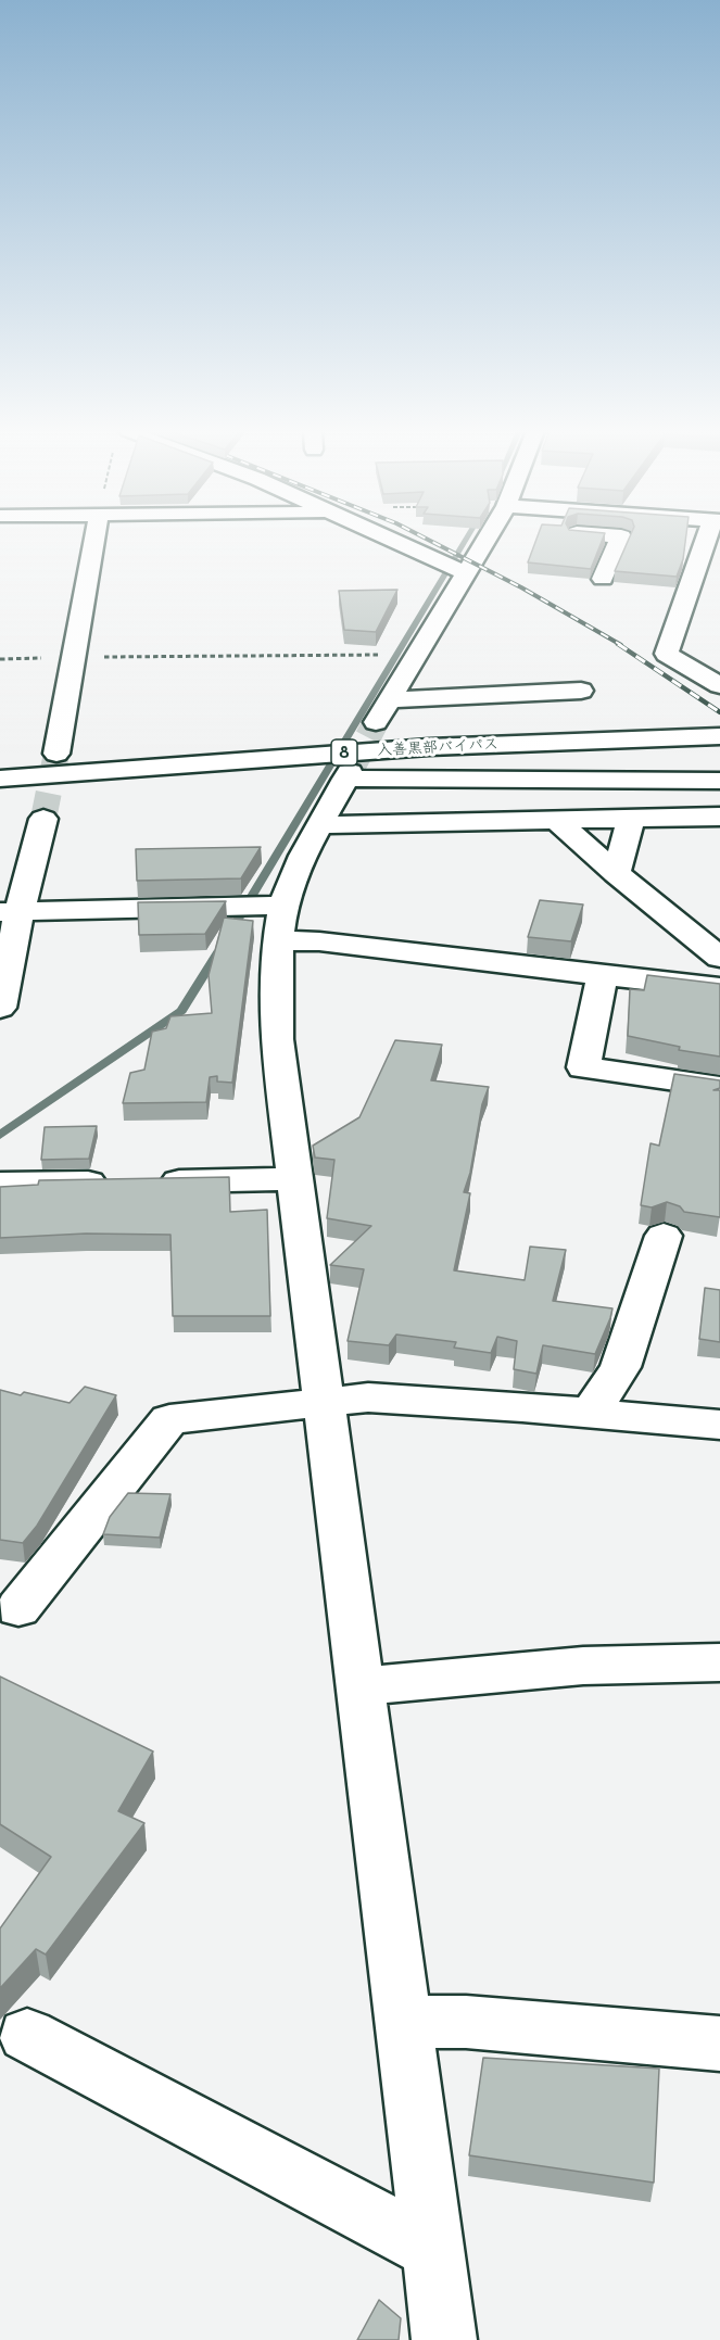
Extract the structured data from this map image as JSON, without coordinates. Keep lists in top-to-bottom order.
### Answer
{
  "streets": {
    "main road": ["入善黒部バイパス", "8"]
  }
}
